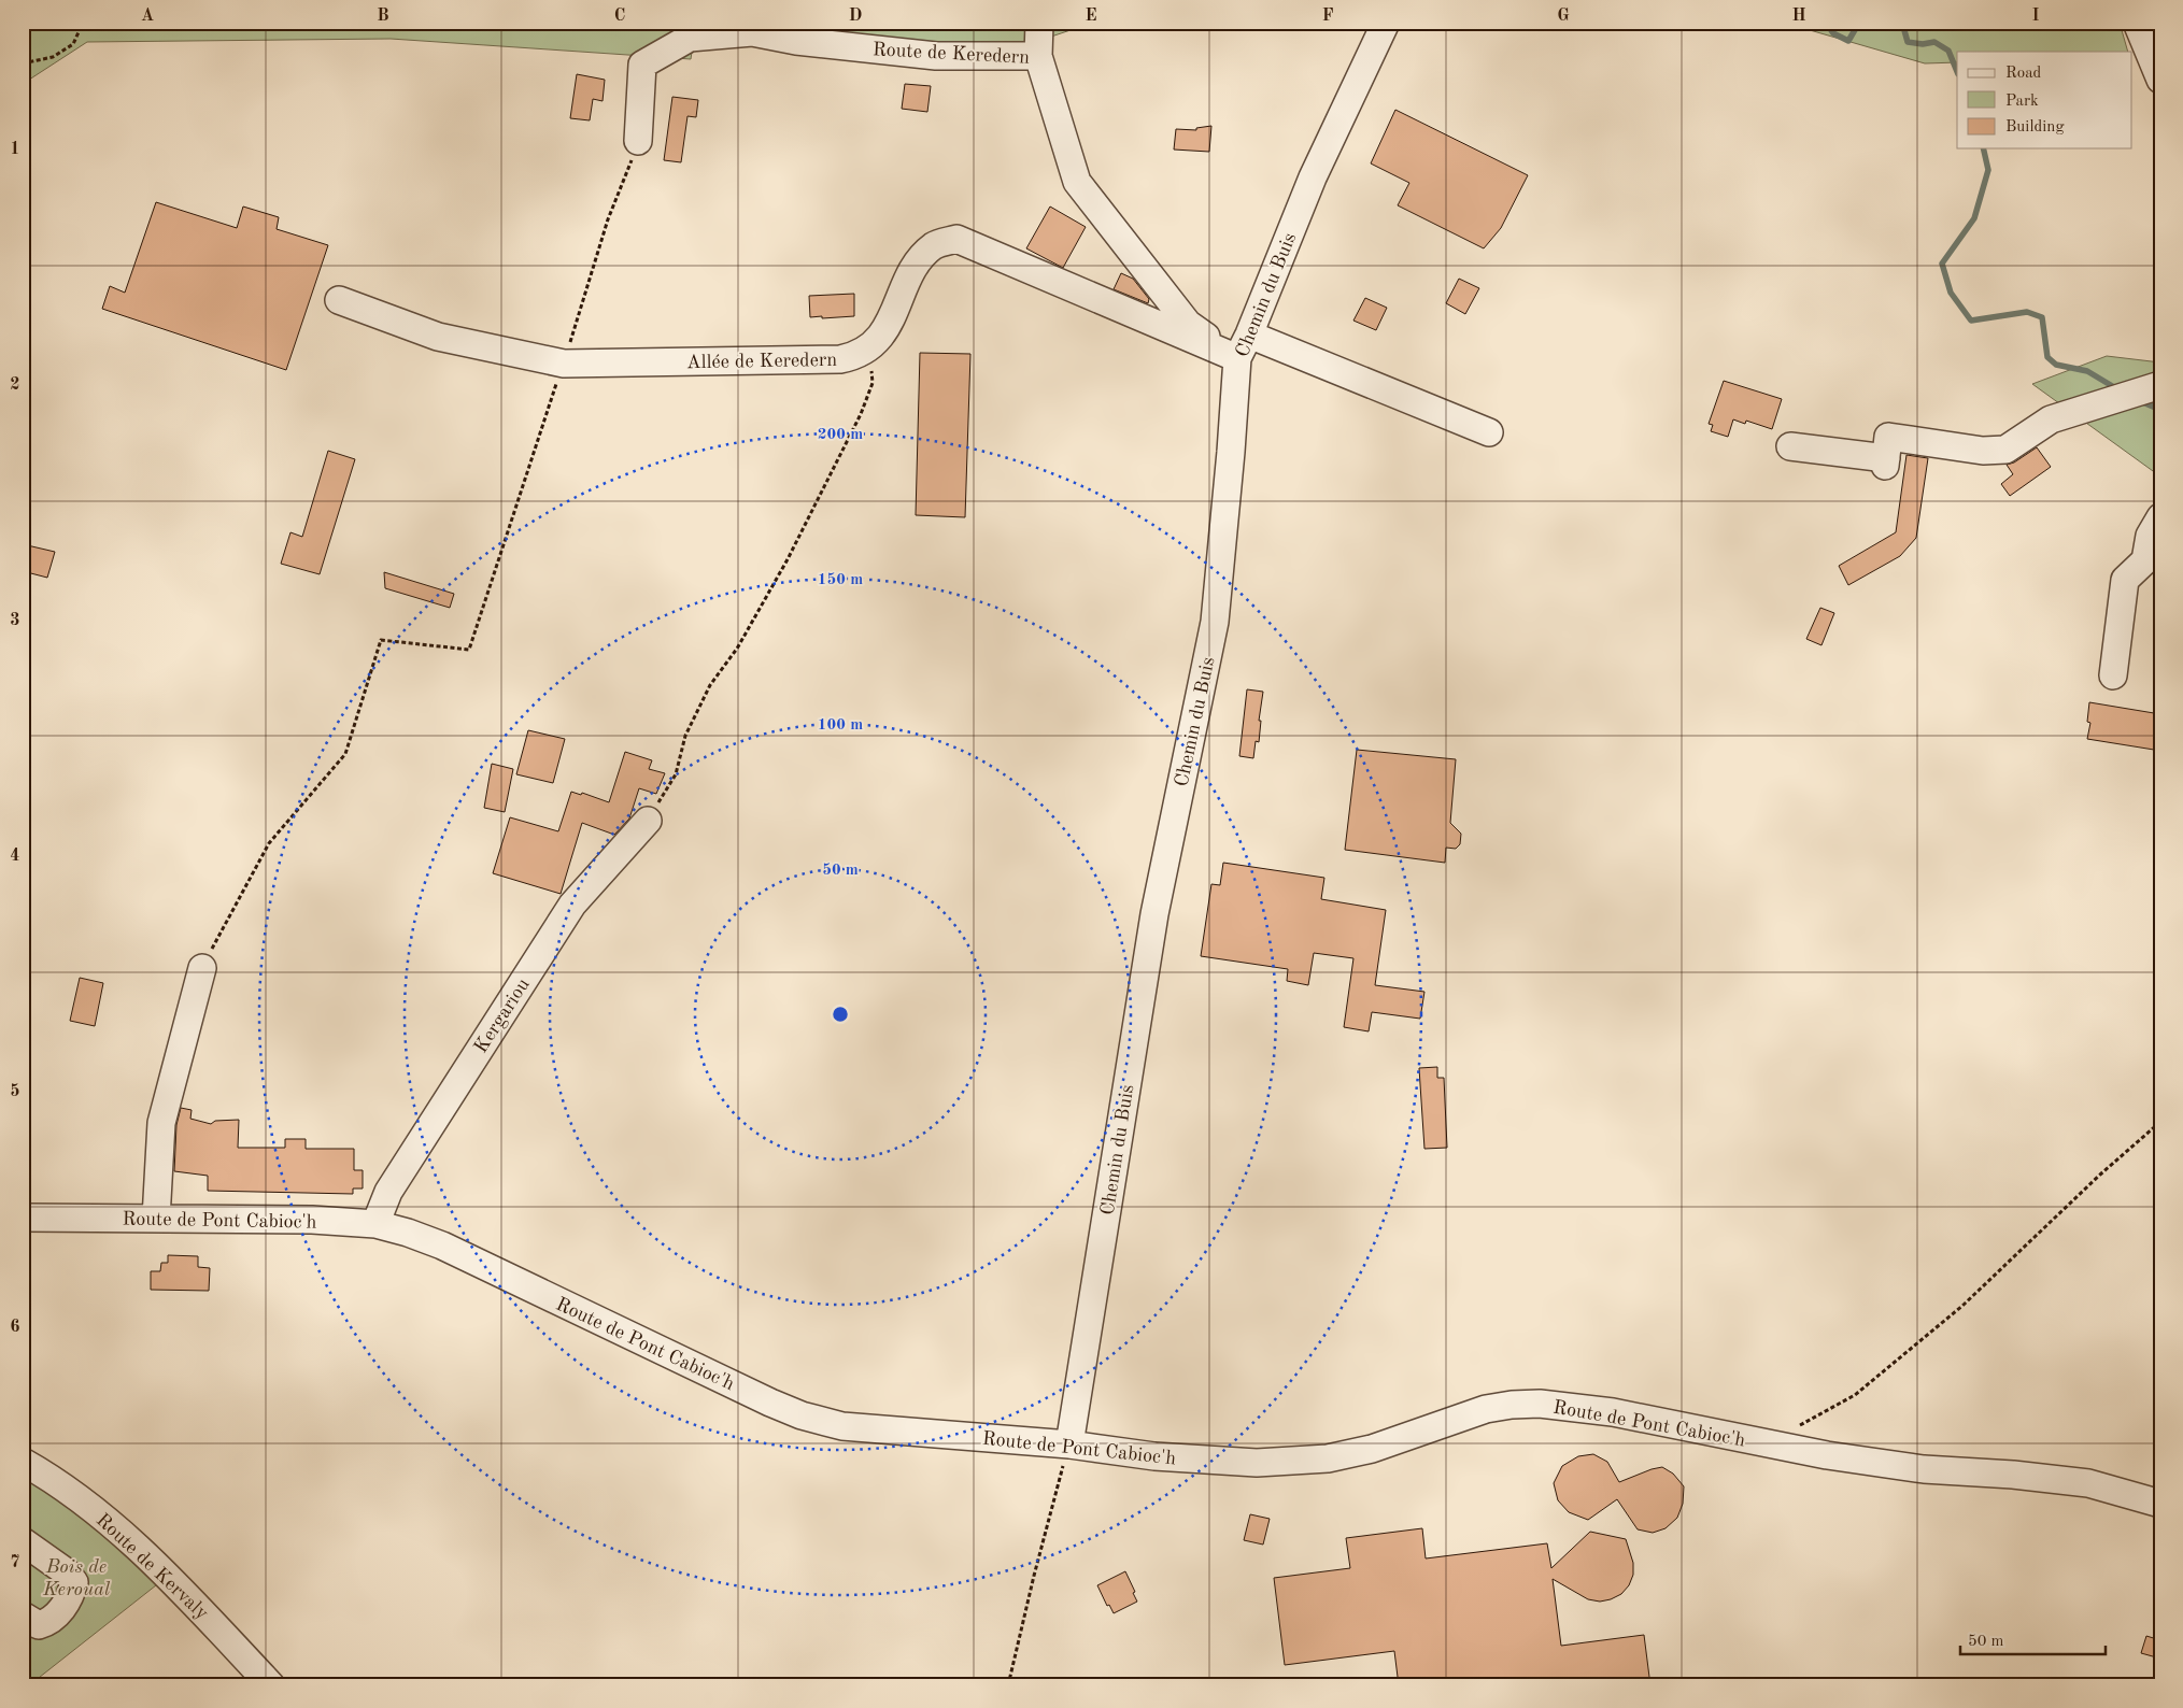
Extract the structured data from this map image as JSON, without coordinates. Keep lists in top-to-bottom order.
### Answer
{
  "streets": {
    "street": [
      "Route de Keredern",
      "Chemin du Buis",
      "Allée de Keredern",
      "Kergariou",
      "Route de Pont Cabioc'h",
      "Route de Kervaly"
    ]
  },
  "crossings": [
    ["Route de Keredern", "Chemin du Buis"],
    ["Route de Keredern", "Allée de Keredern"],
    ["Chemin du Buis", "Allée de Keredern"],
    ["Chemin du Buis", "Route de Pont Cabioc'h"],
    ["Kergariou", "Route de Pont Cabioc'h"]
  ],
  "parks": ["Bois de Keroual"],
  "legend": ["Road", "Park", "Building"],
  "scale_bar": "50 m",
  "grid": {
    "columns": [
      "A",
      "B",
      "C",
      "D",
      "E",
      "F",
      "G",
      "H",
      "I"
    ],
    "rows": [
      "1",
      "2",
      "3",
      "4",
      "5",
      "6",
      "7"
    ]
  },
  "rings": [
    "200 m",
    "150 m",
    "100 m",
    "50 m"
  ]
}
